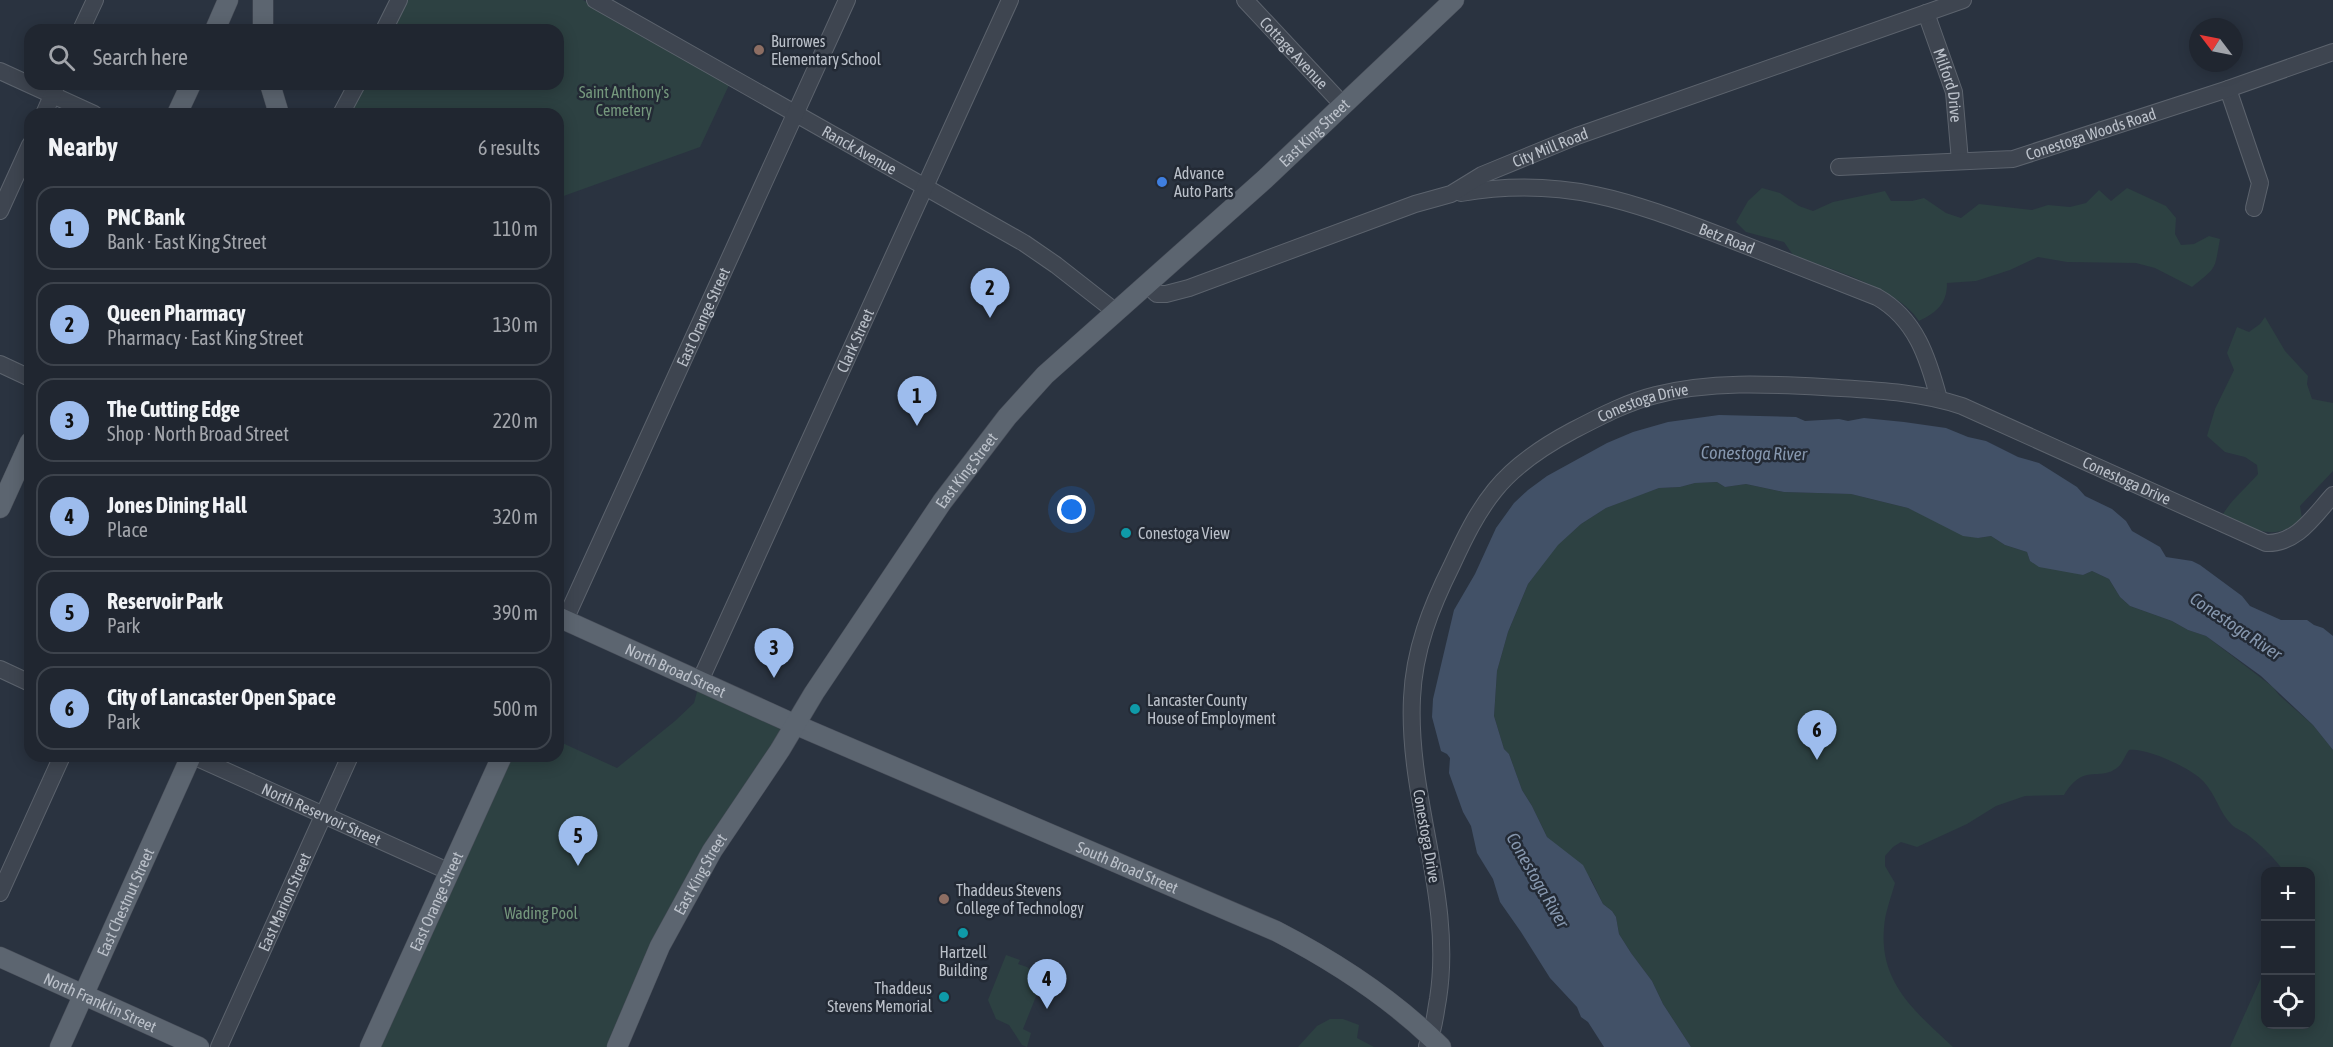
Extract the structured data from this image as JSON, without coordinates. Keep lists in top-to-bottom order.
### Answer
{
  "streets": {
    "main road": [
      "East King Street",
      "East Orange Street",
      "North Broad Street",
      "South Broad Street",
      "East Chestnut Street",
      "North Franklin Street"
    ],
    "street": [
      "Cottage Avenue",
      "Milford Drive",
      "Conestoga Woods Road",
      "City Mill Road",
      "Ranck Avenue",
      "Betz Road",
      "Clark Street",
      "Conestoga Drive",
      "North Reservoir Street",
      "East Marion Street"
    ]
  },
  "crossings": [
    ["Cottage Avenue", "East King Street"],
    ["Milford Drive", "Conestoga Woods Road"],
    ["Milford Drive", "City Mill Road"],
    ["East King Street", "City Mill Road"],
    ["East King Street", "Ranck Avenue"],
    ["East King Street", "North Broad Street"],
    ["East King Street", "South Broad Street"],
    ["City Mill Road", "Betz Road"],
    ["Ranck Avenue", "East Orange Street"],
    ["Ranck Avenue", "Clark Street"],
    ["Betz Road", "Conestoga Drive"],
    ["East Orange Street", "North Reservoir Street"],
    ["Clark Street", "North Broad Street"],
    ["Conestoga Drive", "South Broad Street"],
    ["North Broad Street", "South Broad Street"],
    ["North Reservoir Street", "East Marion Street"],
    ["East Chestnut Street", "North Franklin Street"]
  ],
  "water": ["Conestoga River"],
  "parks": ["Saint Anthony's Cemetery", "Wading Pool"],
  "places": [
    "Burrowes Elementary School",
    "Advance Auto Parts",
    "Conestoga View",
    "Lancaster County House of Employment",
    "Thaddeus Stevens College of Technology",
    "Hartzell Building",
    "Thaddeus Stevens Memorial"
  ],
  "north": "top left",
  "page": {
    "search": "Search here",
    "heading": ["Nearby", "6 results"],
    "list": [
      {
        "mark": "1",
        "name": "PNC Bank",
        "note": "Bank · East King Street",
        "value": "110 m"
      },
      {
        "mark": "2",
        "name": "Queen Pharmacy",
        "note": "Pharmacy · East King Street",
        "value": "130 m"
      },
      {
        "mark": "3",
        "name": "The Cutting Edge",
        "note": "Shop · North Broad Street",
        "value": "220 m"
      },
      {
        "mark": "4",
        "name": "Jones Dining Hall",
        "note": "Place",
        "value": "320 m"
      },
      {
        "mark": "5",
        "name": "Reservoir Park",
        "note": "Park",
        "value": "390 m"
      },
      {
        "mark": "6",
        "name": "City of Lancaster Open Space",
        "note": "Park",
        "value": "500 m"
      }
    ],
    "pins": [
      "2",
      "1",
      "3",
      "6",
      "5",
      "4"
    ],
    "map_buttons": ["+", "−"]
  }
}
